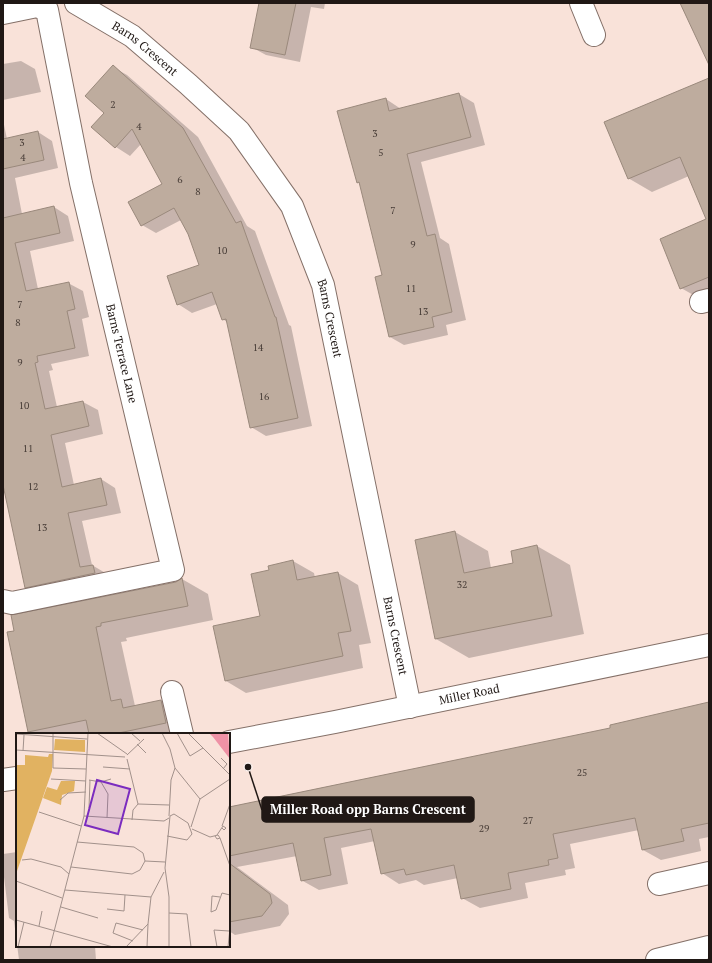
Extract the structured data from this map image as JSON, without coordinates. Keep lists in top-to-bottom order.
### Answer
{
  "streets": {
    "street": ["Barns Crescent", "Barns Terrace Lane", "Miller Road"]
  },
  "crossings": [
    ["Barns Crescent", "Miller Road"]
  ],
  "places": ["Miller Road opp Barns Crescent"],
  "house_numbers": [
    "2",
    "4",
    "3",
    "3",
    "5",
    "4",
    "6",
    "8",
    "7",
    "9",
    "10",
    "11",
    "7",
    "13",
    "8",
    "14",
    "9",
    "16",
    "10",
    "11",
    "12",
    "13",
    "32",
    "25",
    "27",
    "29"
  ]
}
